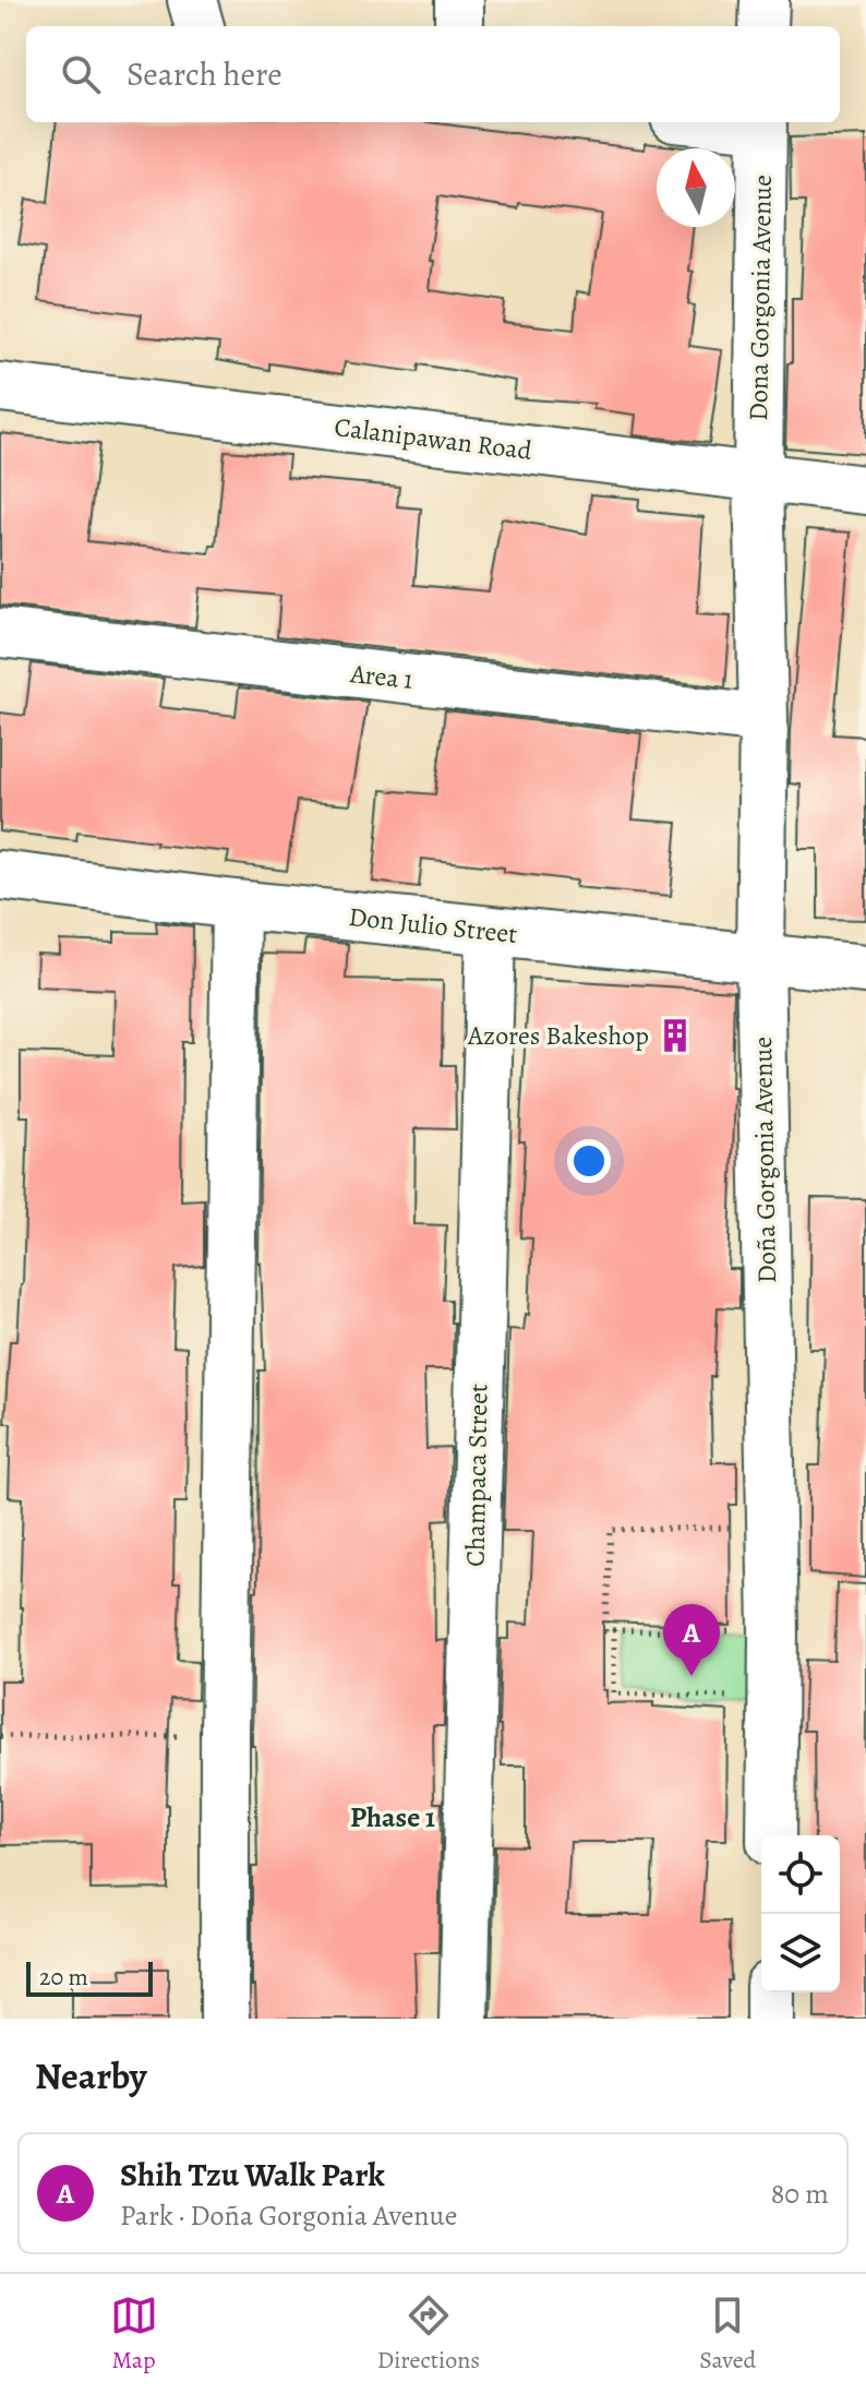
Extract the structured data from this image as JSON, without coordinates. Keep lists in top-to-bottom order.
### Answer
{
  "streets": {
    "street": [
      "Dona Gorgonia Avenue",
      "Calanipawan Road",
      "Area 1",
      "Don Julio Street",
      "Doña Gorgonia Avenue",
      "Champaca Street"
    ]
  },
  "crossings": [
    ["Dona Gorgonia Avenue", "Calanipawan Road"],
    ["Dona Gorgonia Avenue", "Doña Gorgonia Avenue"],
    ["Calanipawan Road", "Doña Gorgonia Avenue"],
    ["Area 1", "Doña Gorgonia Avenue"],
    ["Don Julio Street", "Doña Gorgonia Avenue"],
    ["Don Julio Street", "Champaca Street"]
  ],
  "districts": ["Phase 1"],
  "places": {
    "building": ["Azores Bakeshop"]
  },
  "scale_bar": "20 m",
  "north": "top",
  "page": {
    "search": "Search here",
    "pins": "A",
    "scale": "20 m",
    "heading": "Nearby",
    "list": [
      {
        "mark": "A",
        "name": "Shih Tzu Walk Park",
        "note": "Park · Doña Gorgonia Avenue",
        "value": "80 m"
      }
    ],
    "nav": ["Map", "Directions", "Saved"]
  }
}
